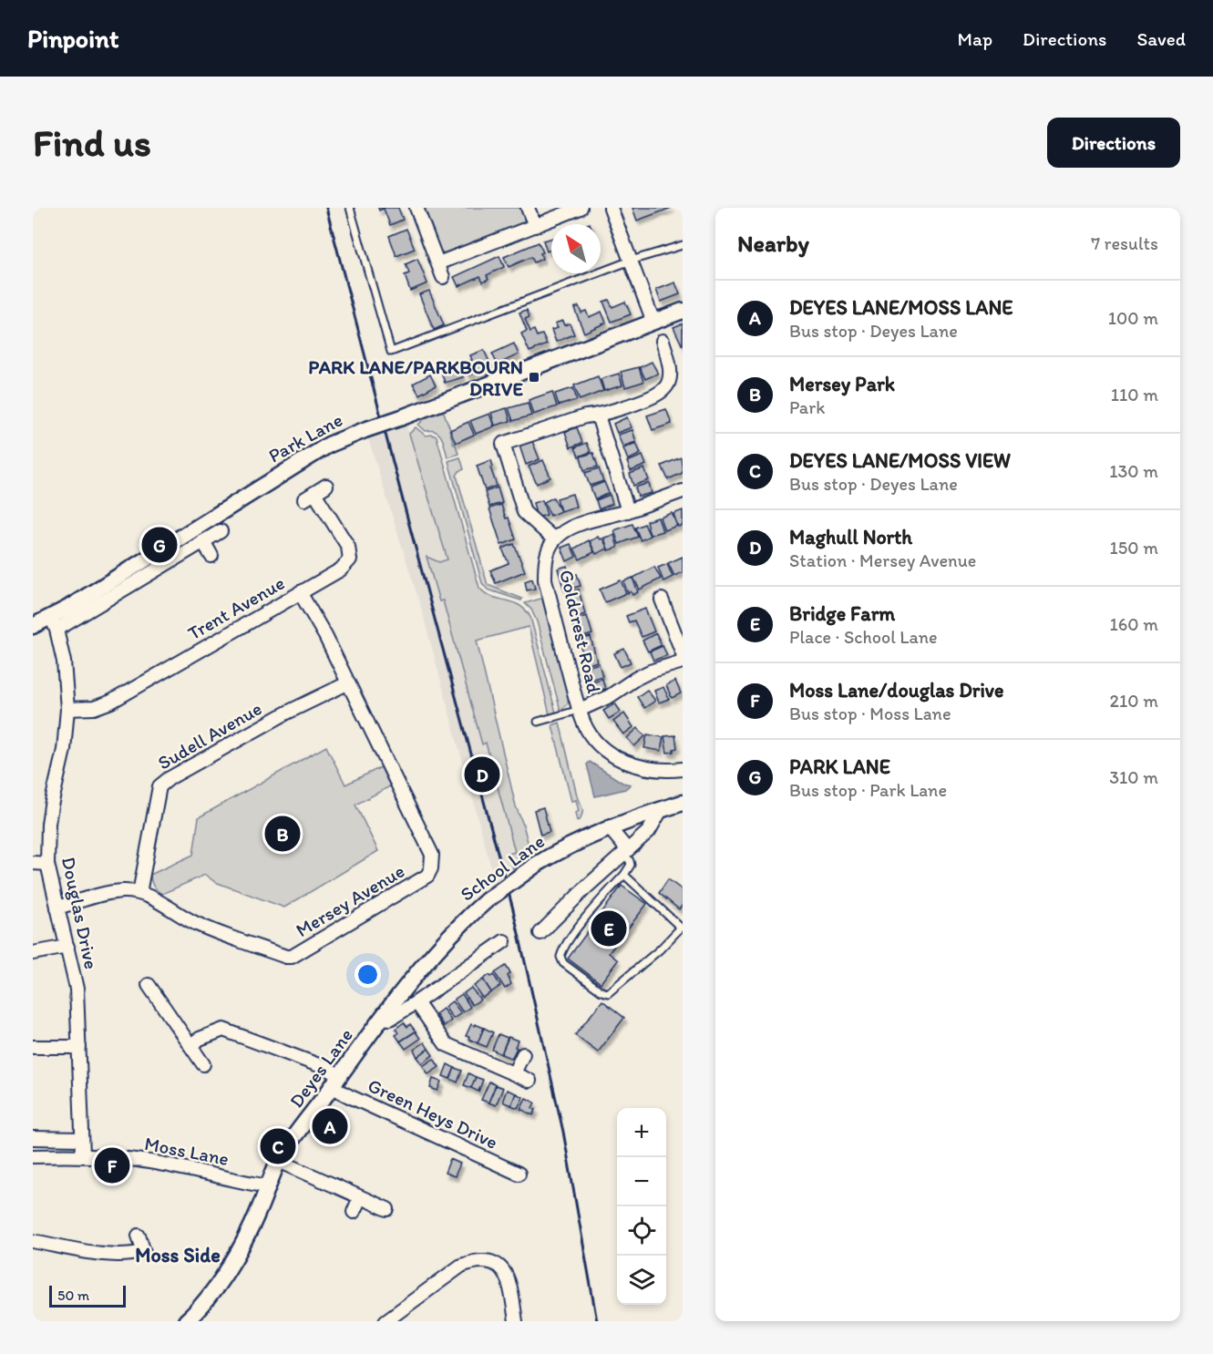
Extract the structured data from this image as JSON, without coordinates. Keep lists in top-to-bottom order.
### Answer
{
  "streets": {
    "street": [
      "Park Lane",
      "Trent Avenue",
      "Goldcrest Road",
      "Sudell Avenue",
      "School Lane",
      "Mersey Avenue",
      "Douglas Drive",
      "Deyes Lane",
      "Green Heys Drive",
      "Moss Lane"
    ]
  },
  "crossings": [
    ["Park Lane", "Douglas Drive"],
    ["Trent Avenue", "Mersey Avenue"],
    ["Trent Avenue", "Douglas Drive"],
    ["Sudell Avenue", "Mersey Avenue"],
    ["School Lane", "Deyes Lane"],
    ["Mersey Avenue", "Douglas Drive"],
    ["Douglas Drive", "Moss Lane"],
    ["Deyes Lane", "Green Heys Drive"],
    ["Deyes Lane", "Moss Lane"]
  ],
  "districts": ["Moss Side"],
  "places": {
    "transit": ["PARK LANE/PARKBOURN DRIVE"]
  },
  "scale_bar": "50 m",
  "north": "top left",
  "page": {
    "header": "Pinpoint",
    "nav": ["Map", "Directions", "Saved"],
    "buttons": "Directions",
    "title": "Find us",
    "heading": ["Nearby", "7 results"],
    "list": [
      {
        "mark": "A",
        "name": "DEYES LANE/MOSS LANE",
        "note": "Bus stop · Deyes Lane",
        "value": "100 m"
      },
      {
        "mark": "B",
        "name": "Mersey Park",
        "note": "Park",
        "value": "110 m"
      },
      {
        "mark": "C",
        "name": "DEYES LANE/MOSS VIEW",
        "note": "Bus stop · Deyes Lane",
        "value": "130 m"
      },
      {
        "mark": "D",
        "name": "Maghull North",
        "note": "Station · Mersey Avenue",
        "value": "150 m"
      },
      {
        "mark": "E",
        "name": "Bridge Farm",
        "note": "Place · School Lane",
        "value": "160 m"
      },
      {
        "mark": "F",
        "name": "Moss Lane/douglas Drive",
        "note": "Bus stop · Moss Lane",
        "value": "210 m"
      },
      {
        "mark": "G",
        "name": "PARK LANE",
        "note": "Bus stop · Park Lane",
        "value": "310 m"
      }
    ],
    "pins": [
      "G",
      "D",
      "B",
      "E",
      "A",
      "C",
      "F"
    ],
    "map_buttons": ["+", "−"],
    "scale": "50 m"
  }
}
